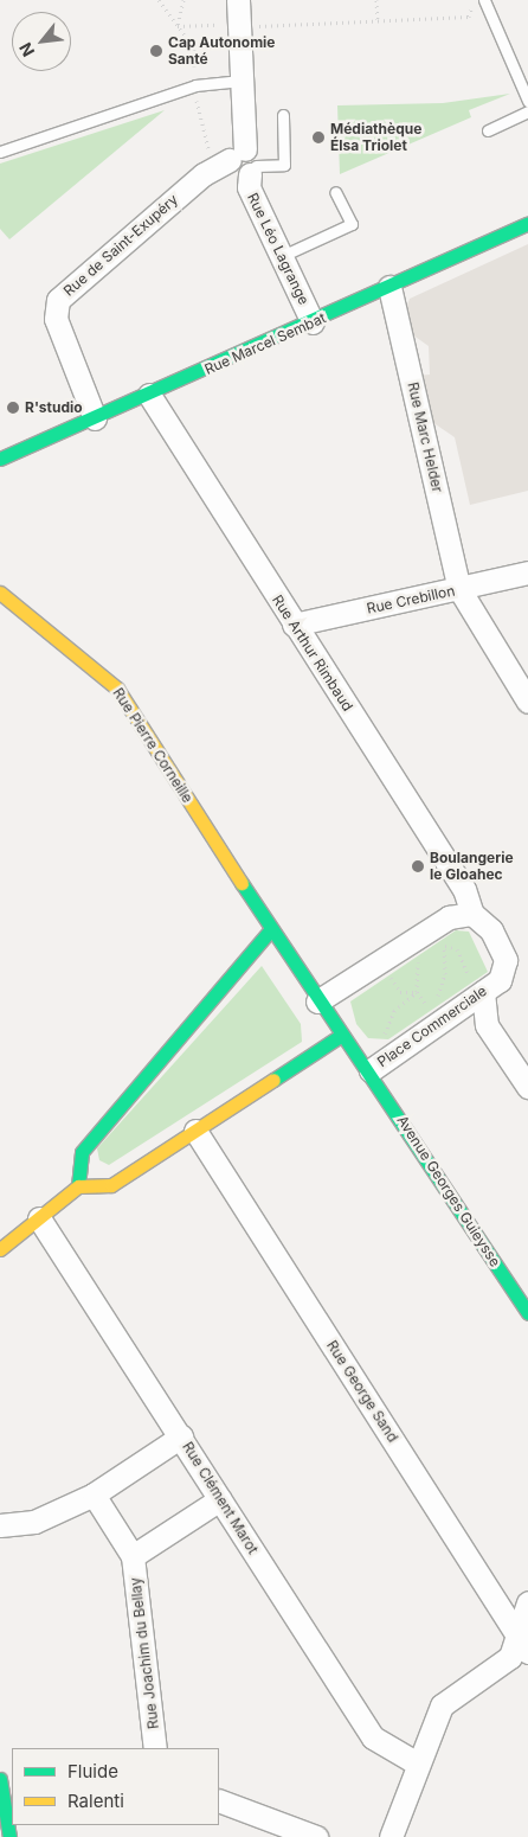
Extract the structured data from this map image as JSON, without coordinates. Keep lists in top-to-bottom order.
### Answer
{
  "streets": {
    "street": [
      "Rue de Saint-Exupéry",
      "Rue Léo Lagrange",
      "Rue Marcel Sembat",
      "Rue Marc Helder",
      "Rue Crebillon",
      "Rue Arthur Rimbaud",
      "Rue Pierre Corneille",
      "Place Commerciale",
      "Avenue Georges Guieysse",
      "Rue George Sand",
      "Rue Clément Marot",
      "Rue Joachim du Bellay"
    ]
  },
  "crossings": [
    ["Rue de Saint-Exupéry", "Rue Léo Lagrange"],
    ["Rue de Saint-Exupéry", "Rue Marcel Sembat"],
    ["Rue Léo Lagrange", "Rue Marcel Sembat"],
    ["Rue Marcel Sembat", "Rue Marc Helder"],
    ["Rue Marcel Sembat", "Rue Arthur Rimbaud"],
    ["Rue Marc Helder", "Rue Crebillon"],
    ["Rue Crebillon", "Rue Arthur Rimbaud"],
    ["Rue Arthur Rimbaud", "Place Commerciale"],
    ["Rue Pierre Corneille", "Place Commerciale"],
    ["Place Commerciale", "Avenue Georges Guieysse"],
    ["Rue Clément Marot", "Rue Joachim du Bellay"]
  ],
  "places": [
    "Cap Autonomie Santé",
    "Médiathèque Élsa Triolet",
    "R'studio",
    "Boulangerie le Gloahec"
  ],
  "legend": ["Fluide", "Ralenti"],
  "north": "bottom left"
}
